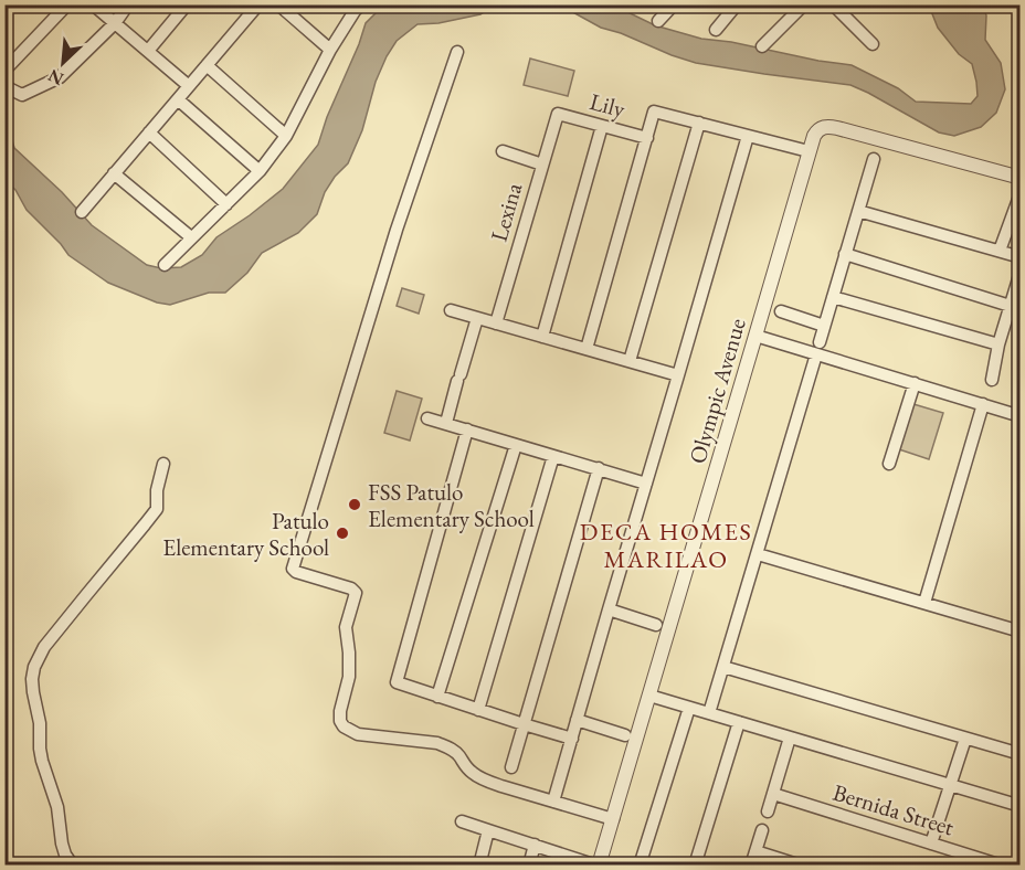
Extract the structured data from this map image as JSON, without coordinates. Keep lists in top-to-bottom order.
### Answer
{
  "streets": {
    "street": [
      "Lily",
      "Lexina",
      "Olympic Avenue",
      "Bernida Street"
    ]
  },
  "crossings": [
    ["Lily", "Lexina"]
  ],
  "districts": ["DECA HOMES MARILAO"],
  "places": ["FSS Patulo Elementary School", "Patulo Elementary School"],
  "north": "bottom left"
}
